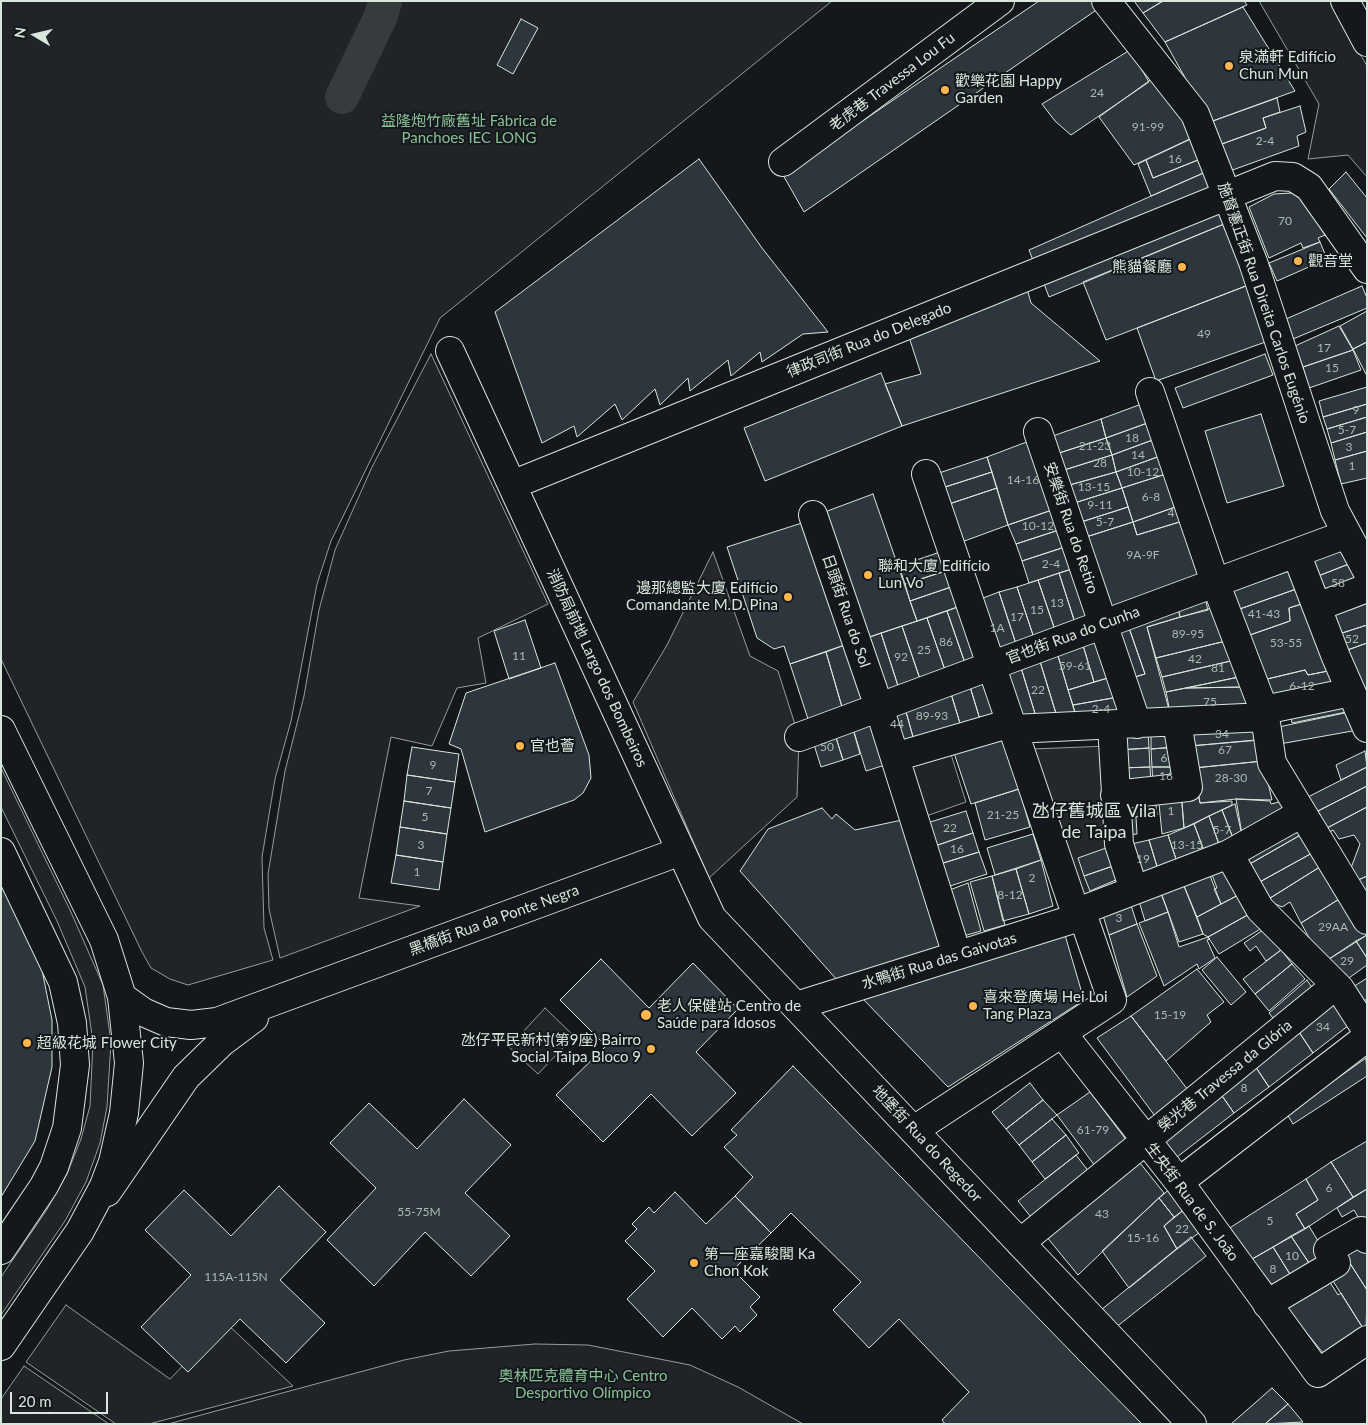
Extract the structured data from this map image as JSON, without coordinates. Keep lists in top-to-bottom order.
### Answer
{
  "streets": {
    "street": [
      "老虎巷 Travessa Lou Fu",
      "施督憲正街 Rua Direita Carlos Eugénio",
      "律政司街 Rua do Delegado",
      "安樂街 Rua do Retiro",
      "日頭街 Rua do Sol",
      "官也街 Rua do Cunha",
      "消防局前地 Largo dos Bombeiros",
      "黑橋街 Rua da Ponte Negra",
      "水鴨街 Rua das Gaivotas",
      "榮光巷 Travessa da Glória",
      "地堡街 Rua do Regedor",
      "生央街 Rua de S. João"
    ]
  },
  "crossings": [
    ["施督憲正街 Rua Direita Carlos Eugénio", "律政司街 Rua do Delegado"],
    ["施督憲正街 Rua Direita Carlos Eugénio", "官也街 Rua do Cunha"],
    ["律政司街 Rua do Delegado", "消防局前地 Largo dos Bombeiros"],
    ["安樂街 Rua do Retiro", "官也街 Rua do Cunha"],
    ["安樂街 Rua do Retiro", "水鴨街 Rua das Gaivotas"],
    ["日頭街 Rua do Sol", "官也街 Rua do Cunha"],
    ["日頭街 Rua do Sol", "水鴨街 Rua das Gaivotas"],
    ["消防局前地 Largo dos Bombeiros", "黑橋街 Rua da Ponte Negra"],
    ["消防局前地 Largo dos Bombeiros", "地堡街 Rua do Regedor"],
    ["黑橋街 Rua da Ponte Negra", "地堡街 Rua do Regedor"],
    ["水鴨街 Rua das Gaivotas", "地堡街 Rua do Regedor"],
    ["榮光巷 Travessa da Glória", "地堡街 Rua do Regedor"],
    ["榮光巷 Travessa da Glória", "生央街 Rua de S. João"]
  ],
  "districts": ["氹仔舊城區 Vila de Taipa"],
  "parks": ["益隆炮竹廠舊址 Fábrica de Panchoes IEC LONG", "奧林匹克體育中心 Centro Desportivo Olímpico"],
  "places": [
    "泉滿軒 Edifício Chun Mun",
    "歡樂花園 Happy Garden",
    "觀音堂",
    "熊貓餐廳",
    "聯和大廈 Edifício Lun Vo",
    "邊那總監大廈 Edifício Comandante M.D. Pina",
    "官也薈",
    "喜來登廣場 Hei Loi Tang Plaza",
    "老人保健站 Centro de Saúde para Idosos",
    "超級花城 Flower City",
    "氹仔平民新村(第9座) Bairro Social Taipa Bloco 9",
    "第一座嘉駿閣 Ka Chon Kok"
  ],
  "house_numbers": [
    "24",
    "91-99",
    "2-4",
    "16",
    "70",
    "49",
    "17",
    "15",
    "9",
    "5-7",
    "18",
    "21-23",
    "3",
    "14",
    "28",
    "1",
    "10-12",
    "14-16",
    "13-15",
    "6-8",
    "9-11",
    "4",
    "5-7",
    "10-12",
    "9A-9F",
    "2-4",
    "58",
    "13",
    "15",
    "41-43",
    "17",
    "1A",
    "89-95",
    "52",
    "86",
    "53-55",
    "25",
    "11",
    "92",
    "42",
    "59-61",
    "81",
    "6-12",
    "22",
    "75",
    "2-4",
    "89-93",
    "44",
    "34",
    "50",
    "67",
    "6",
    "9",
    "16",
    "28-30",
    "7",
    "1",
    "21-25",
    "5",
    "22",
    "5-7",
    "3",
    "13-15",
    "16",
    "19",
    "1",
    "2",
    "8-12",
    "3",
    "29AA",
    "29",
    "15-19",
    "34",
    "8",
    "61-79",
    "6",
    "55-75M",
    "43",
    "5",
    "22",
    "15-16",
    "10",
    "8",
    "115A-115N"
  ],
  "scale_bar": "20 m",
  "north": "left"
}
